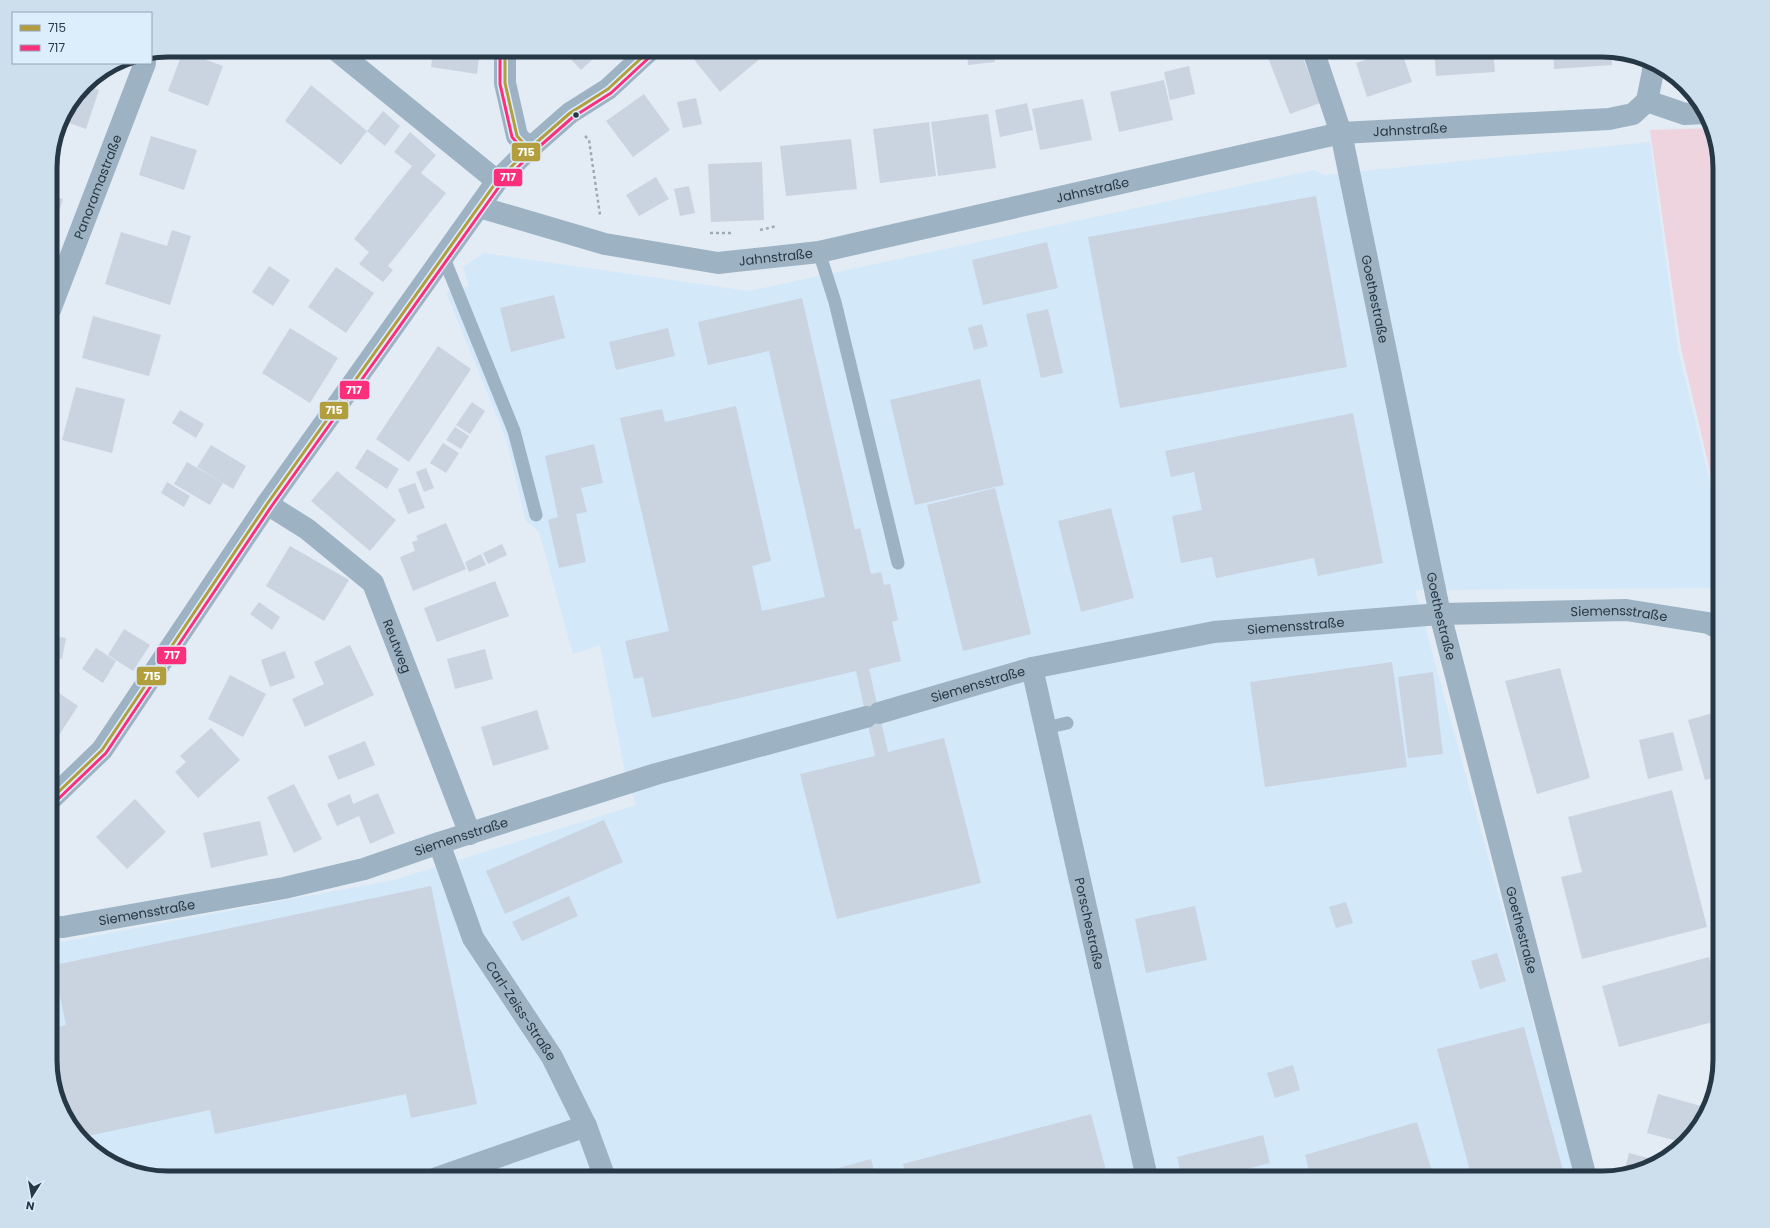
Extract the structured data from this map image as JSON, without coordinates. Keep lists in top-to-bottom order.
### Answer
{
  "streets": {
    "street": [
      "Jahnstraße",
      "Panoramastraße",
      "Goethestraße",
      "Siemensstraße",
      "Reutweg",
      "Porschestraße",
      "Carl-Zeiss-Straße"
    ]
  },
  "crossings": [
    ["Jahnstraße", "Goethestraße"],
    ["Goethestraße", "Siemensstraße"],
    ["Siemensstraße", "Reutweg"],
    ["Siemensstraße", "Porschestraße"],
    ["Siemensstraße", "Carl-Zeiss-Straße"]
  ],
  "lines": ["transit line 715", "transit line 717"],
  "legend": ["715", "717"],
  "north": "bottom"
}
